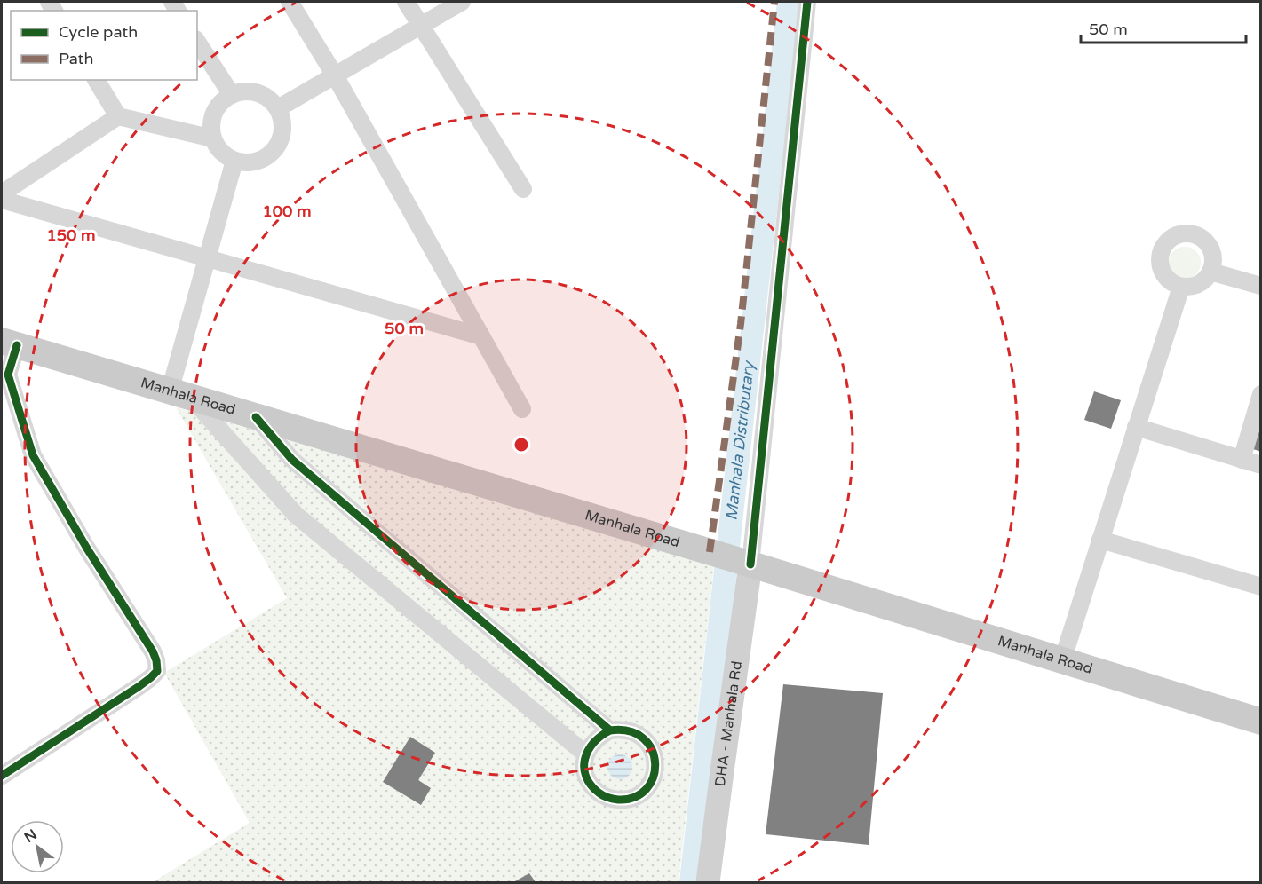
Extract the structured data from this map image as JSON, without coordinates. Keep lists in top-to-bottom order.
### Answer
{
  "streets": {
    "main road": ["Manhala Road", "DHA - Manhala Rd"]
  },
  "crossings": [
    ["Manhala Road", "DHA - Manhala Rd"]
  ],
  "water": ["Manhala Distributary"],
  "legend": ["Cycle path", "Path"],
  "scale_bar": "50 m",
  "north": "top left",
  "rings": ["100 m", "150 m", "50 m"]
}
